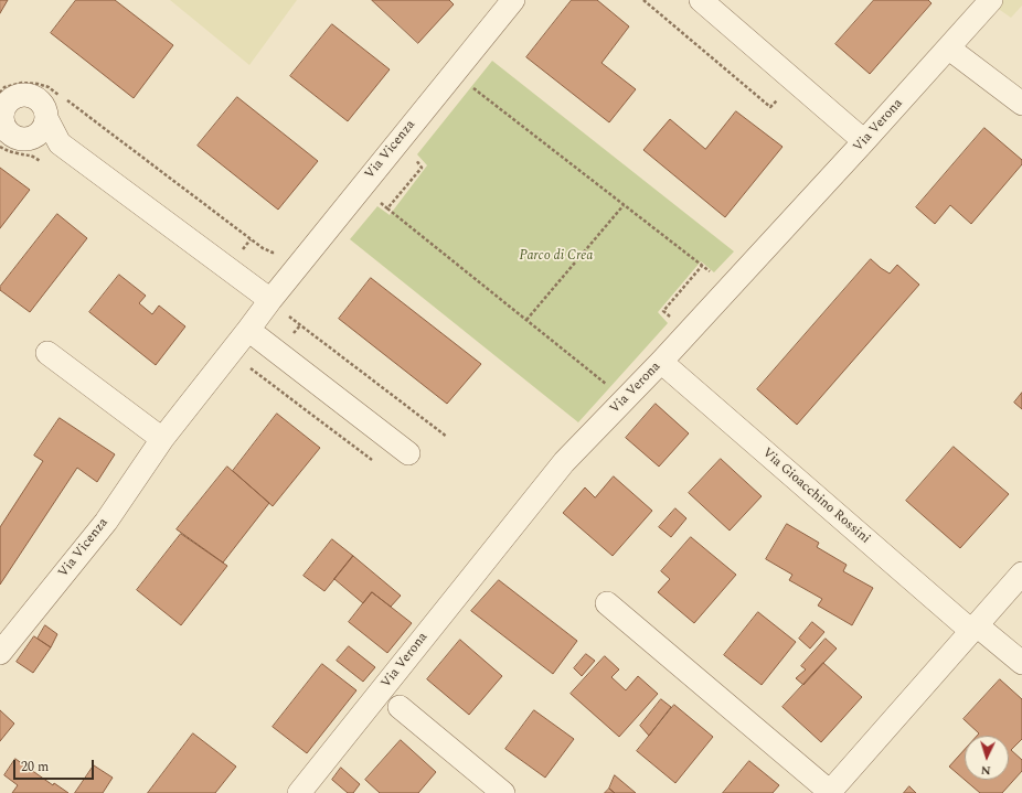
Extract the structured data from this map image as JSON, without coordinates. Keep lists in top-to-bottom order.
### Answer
{
  "streets": {
    "street": ["Via Verona", "Via Vicenza", "Via Gioacchino Rossini"]
  },
  "crossings": [
    ["Via Verona", "Via Gioacchino Rossini"]
  ],
  "parks": ["Parco di Crea"],
  "scale_bar": "20 m",
  "north": "bottom"
}
